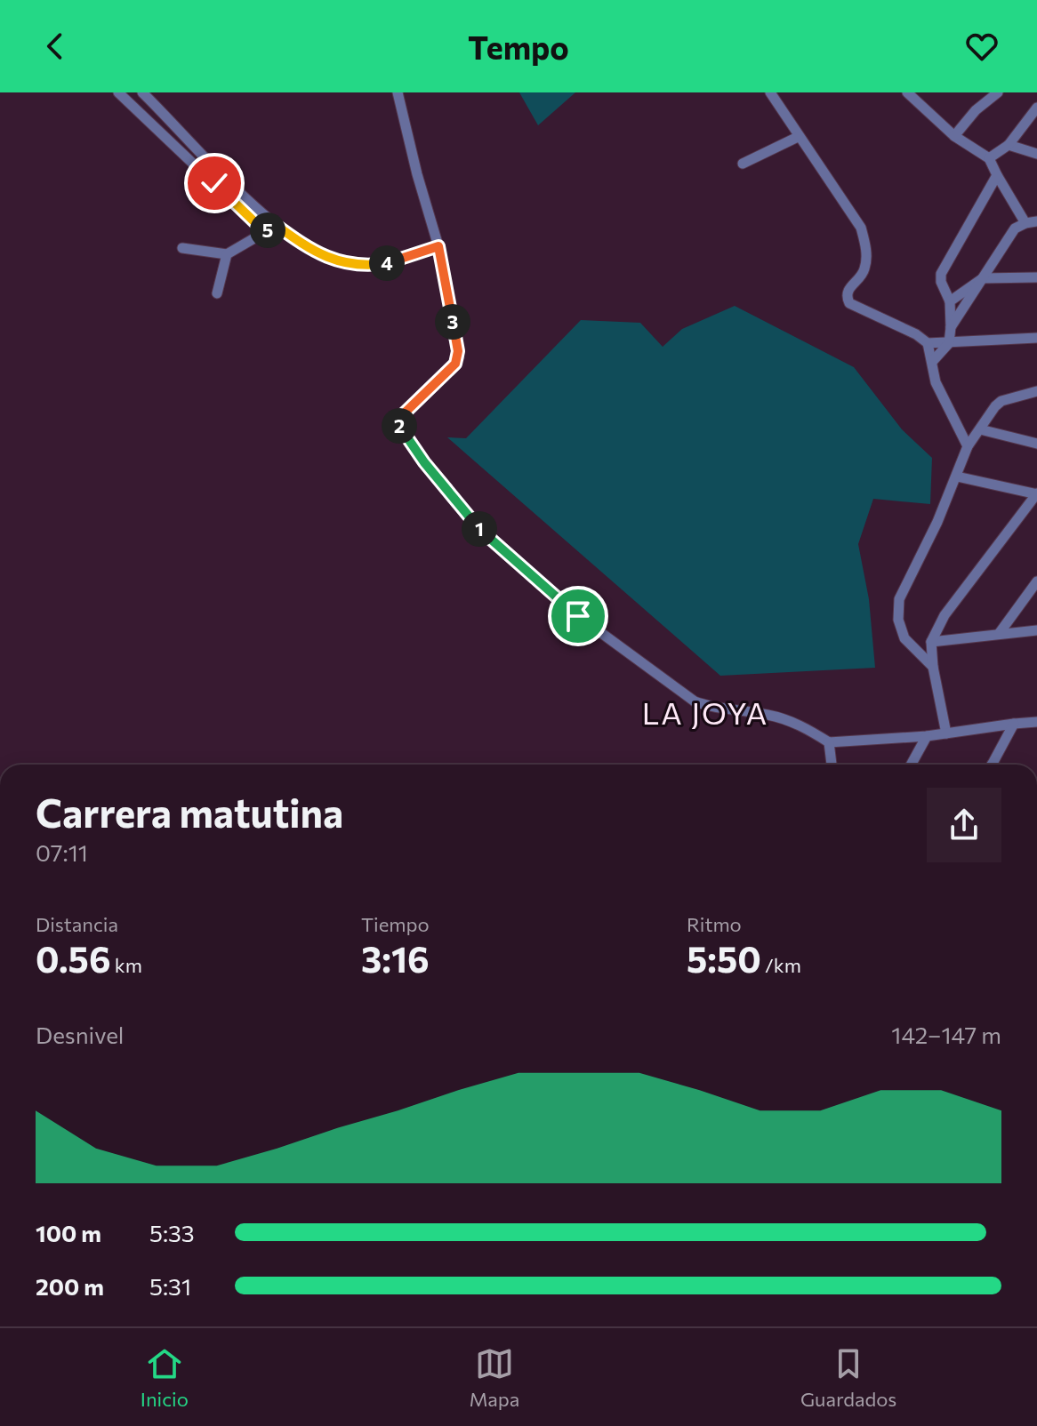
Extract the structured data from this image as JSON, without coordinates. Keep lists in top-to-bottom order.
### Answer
{
  "districts": ["LA JOYA"],
  "page": {
    "header": "Tempo",
    "pins": [
      "5",
      "4",
      "3",
      "2",
      "1"
    ],
    "heading": ["Carrera matutina", "07:11"],
    "stats": [
      ["Distancia", "0.56 km"],
      ["Tiempo", "3:16"],
      ["Ritmo", "5:50 /km"]
    ],
    "chart": ["Desnivel", "142–147 m"],
    "list": [
      {
        "name": "100 m",
        "note": "5:33"
      },
      {
        "name": "200 m",
        "note": "5:31"
      }
    ],
    "tabs": ["Inicio", "Mapa", "Guardados"]
  }
}
